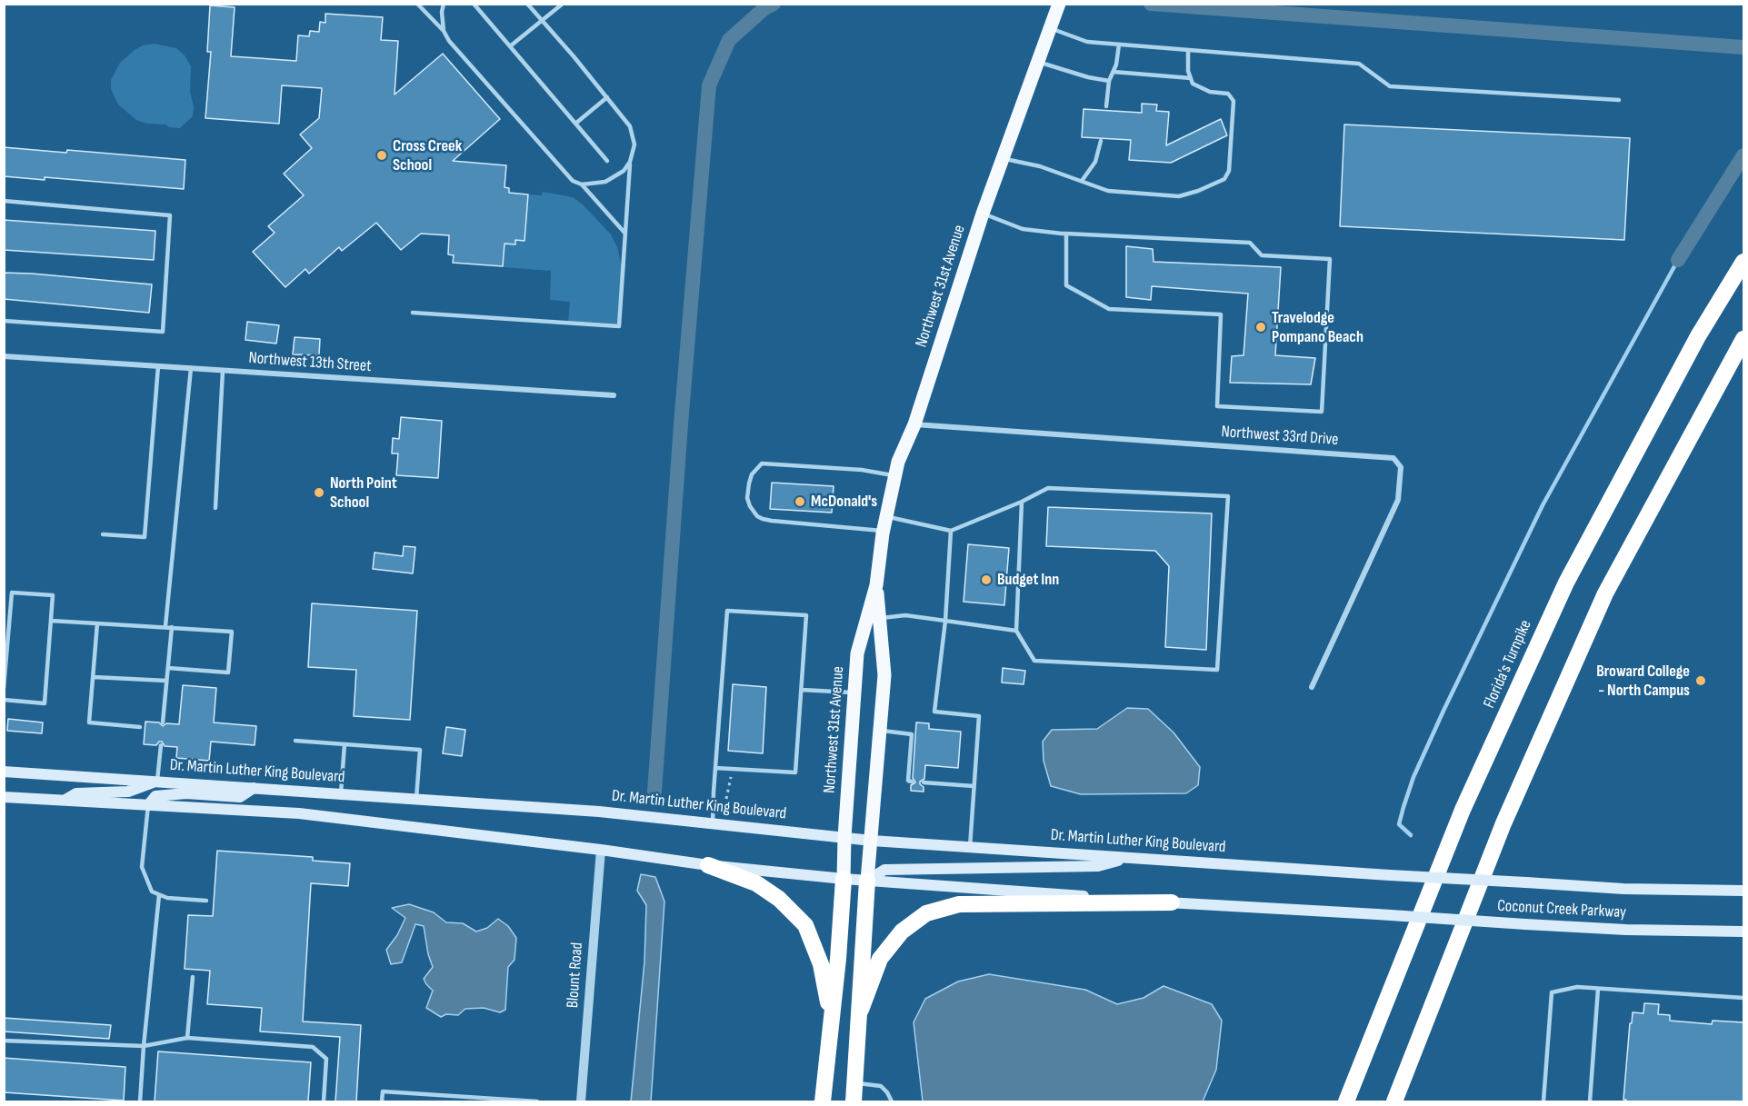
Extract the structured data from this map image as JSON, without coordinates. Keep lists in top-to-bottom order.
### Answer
{
  "streets": {
    "highway": ["Florida's Turnpike"],
    "main road": ["Northwest 31st Avenue", "Dr. Martin Luther King Boulevard", "Coconut Creek Parkway"],
    "street": ["Northwest 13th Street", "Northwest 33rd Drive", "Blount Road"]
  },
  "crossings": [
    ["Northwest 31st Avenue", "Northwest 33rd Drive"],
    ["Northwest 31st Avenue", "Dr. Martin Luther King Boulevard"],
    ["Dr. Martin Luther King Boulevard", "Coconut Creek Parkway"]
  ],
  "places": [
    "Cross Creek School",
    "Travelodge Pompano Beach",
    "North Point School",
    "McDonald's",
    "Budget Inn",
    "Broward College - North Campus"
  ]
}
